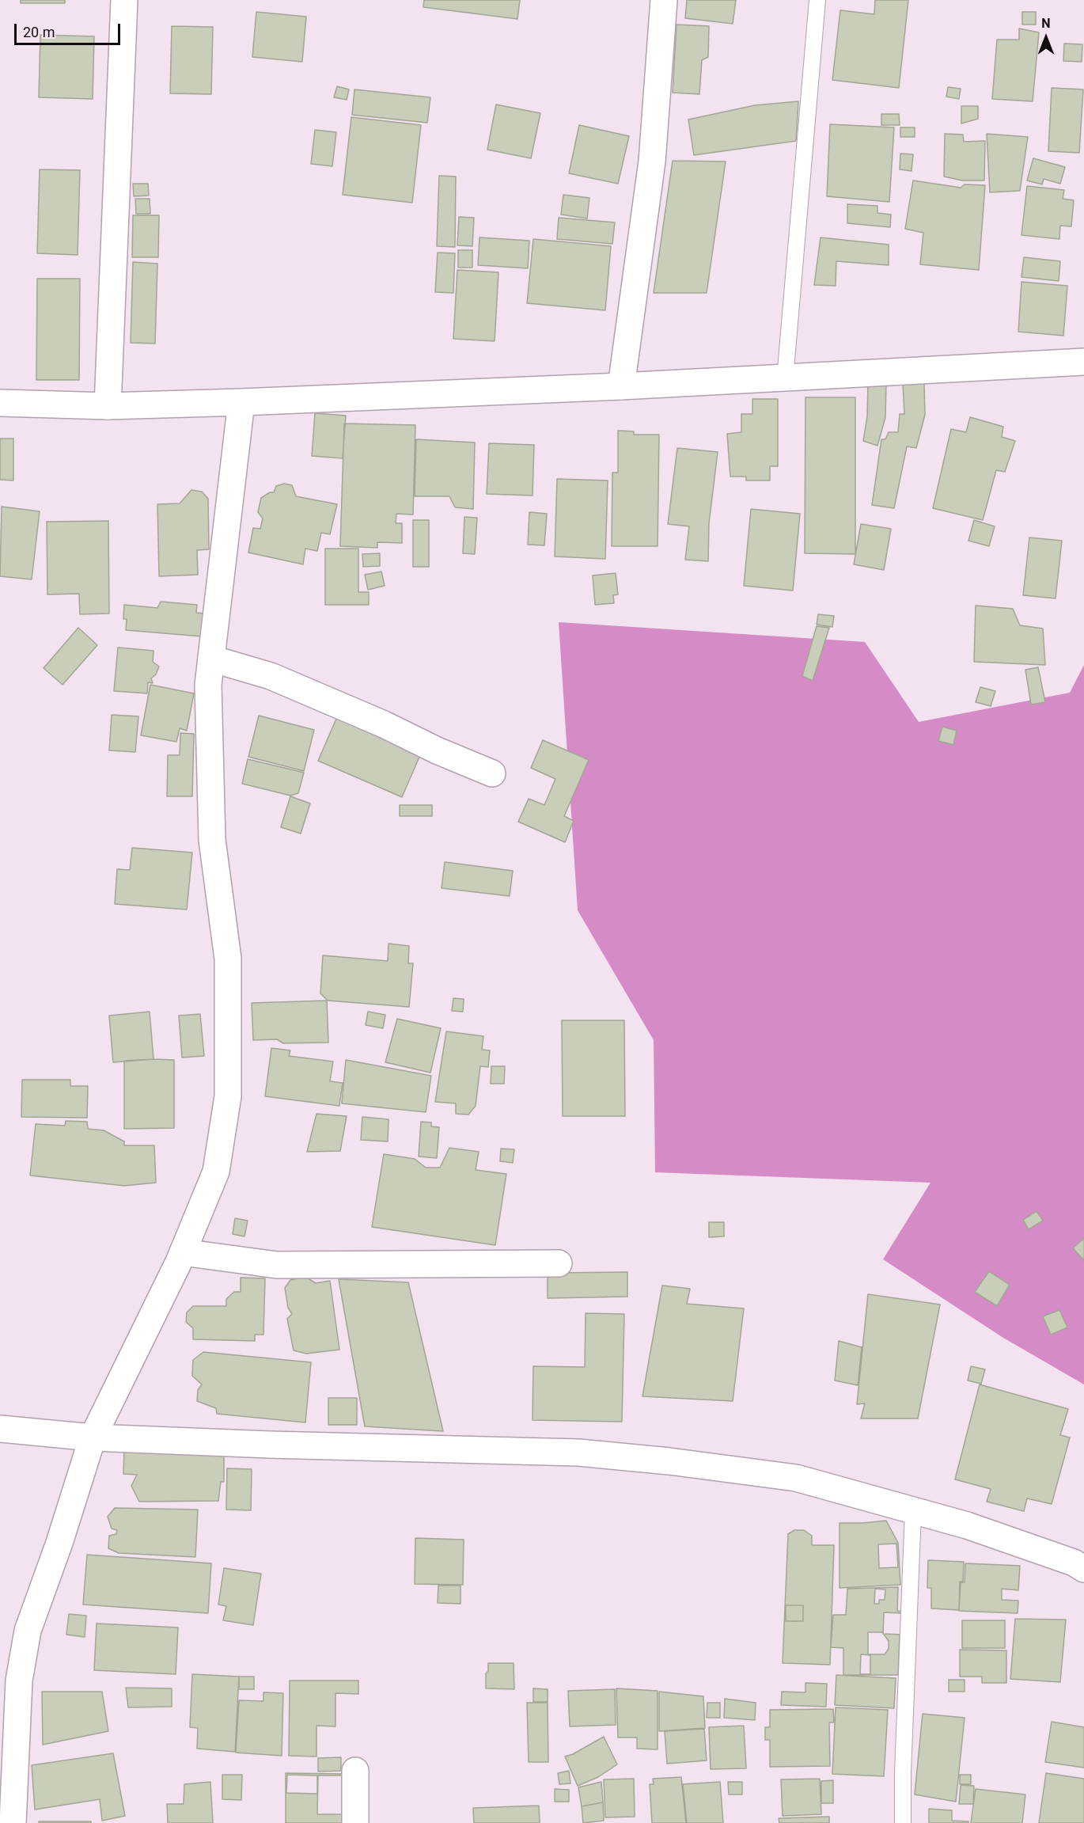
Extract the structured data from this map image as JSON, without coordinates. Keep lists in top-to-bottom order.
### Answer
{
  "scale_bar": "20 m",
  "north": "top"
}
